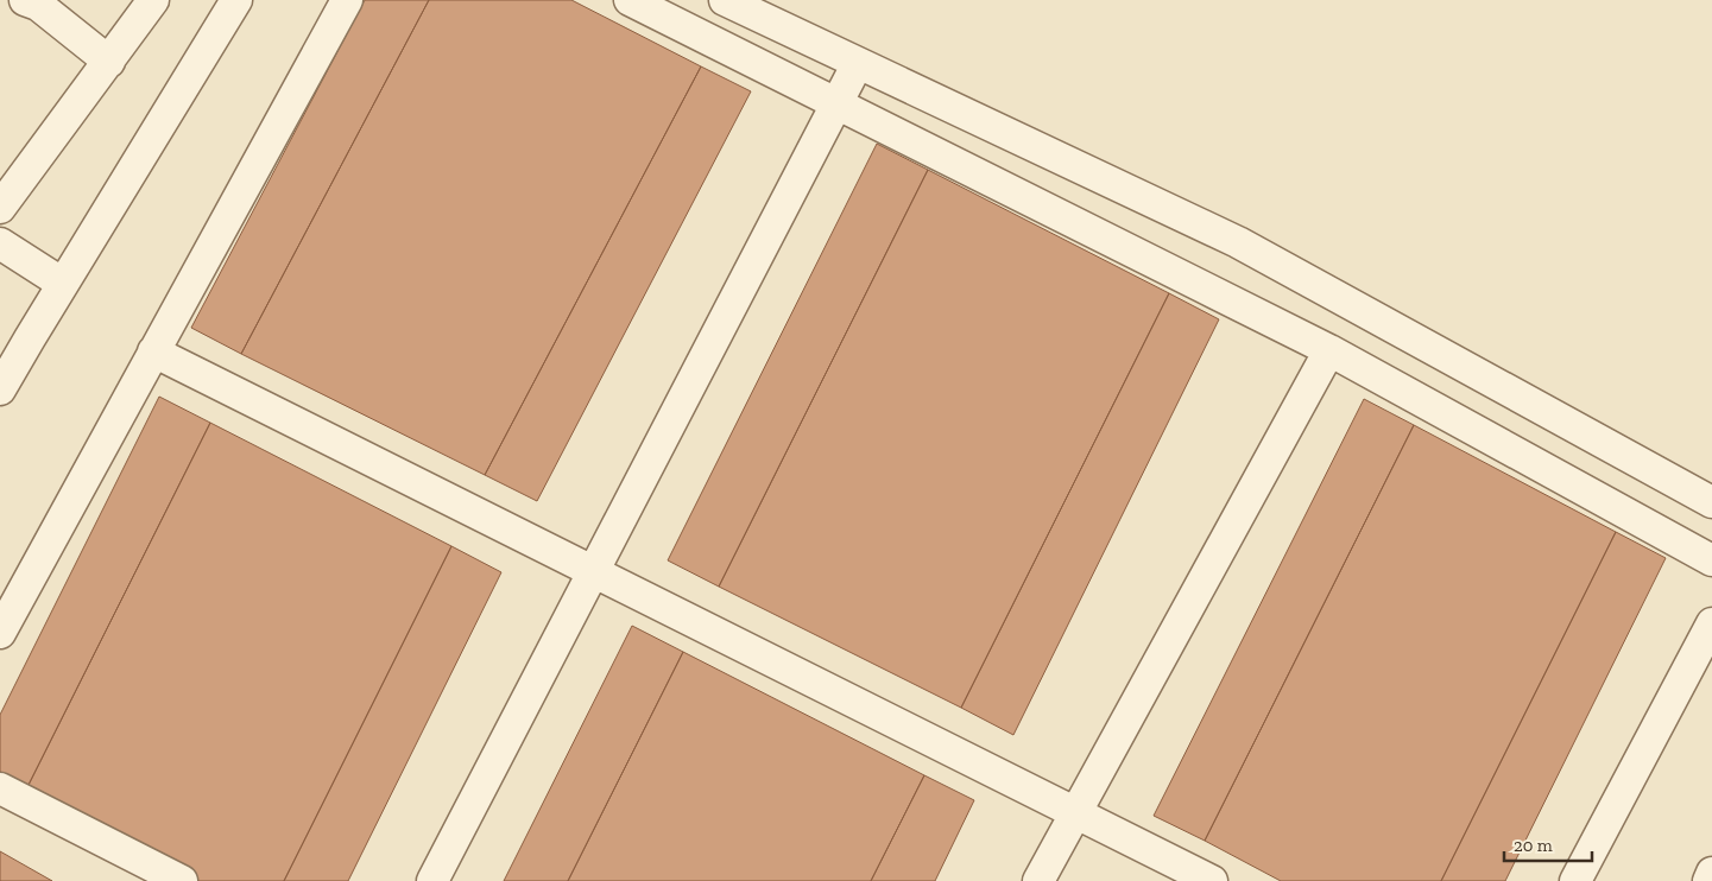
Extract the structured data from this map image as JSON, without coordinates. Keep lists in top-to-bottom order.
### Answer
{
  "scale_bar": "20 m"
}
